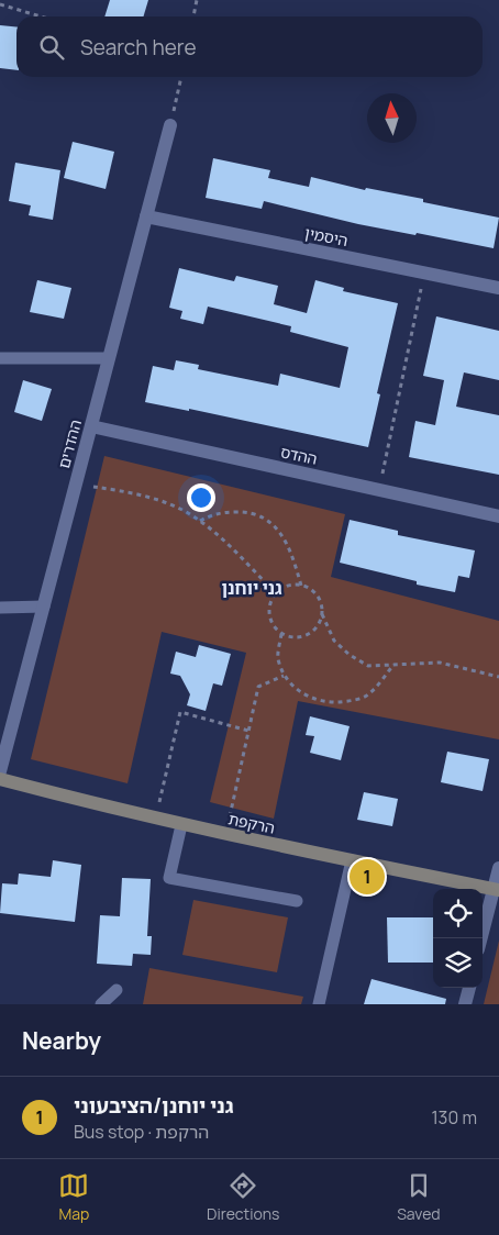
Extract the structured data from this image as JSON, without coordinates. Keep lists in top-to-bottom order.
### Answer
{
  "streets": {
    "main road": ["הרקפת"],
    "street": ["היסמין", "ההדרים", "ההדס"]
  },
  "crossings": [
    ["היסמין", "ההדרים"],
    ["ההדרים", "ההדס"]
  ],
  "districts": ["גני יוחנן"],
  "north": "top",
  "page": {
    "search": "Search here",
    "pins": "1",
    "heading": "Nearby",
    "list": [
      {
        "mark": "1",
        "name": "גני יוחנן/הציבעוני",
        "note": "Bus stop · הרקפת",
        "value": "130 m"
      }
    ],
    "nav": ["Map", "Directions", "Saved"]
  }
}
